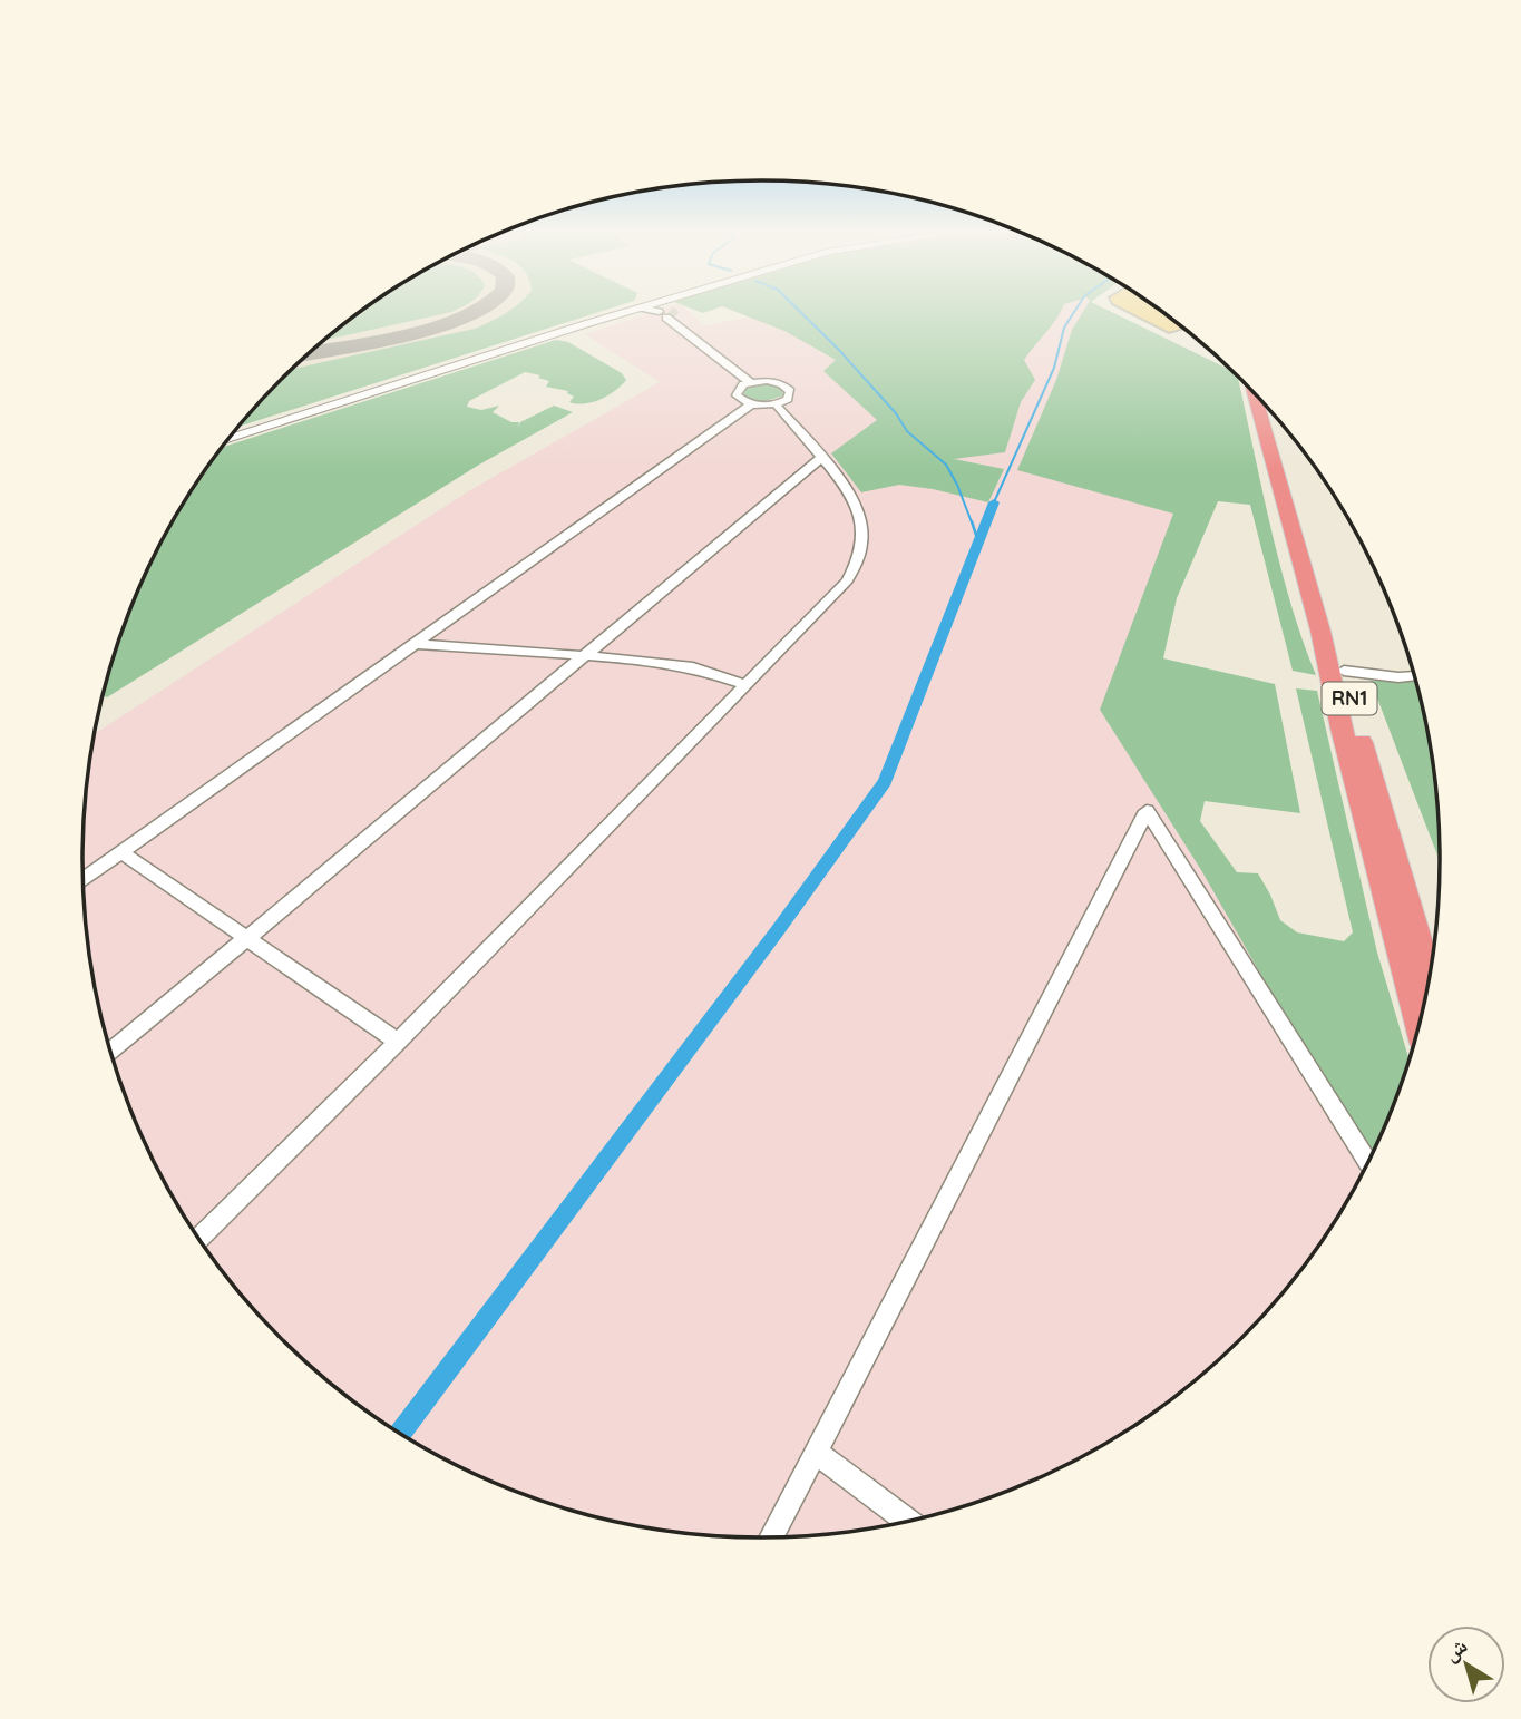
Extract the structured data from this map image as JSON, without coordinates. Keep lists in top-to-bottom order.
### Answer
{
  "streets": {
    "highway": ["RN1"]
  },
  "north": "top left"
}
